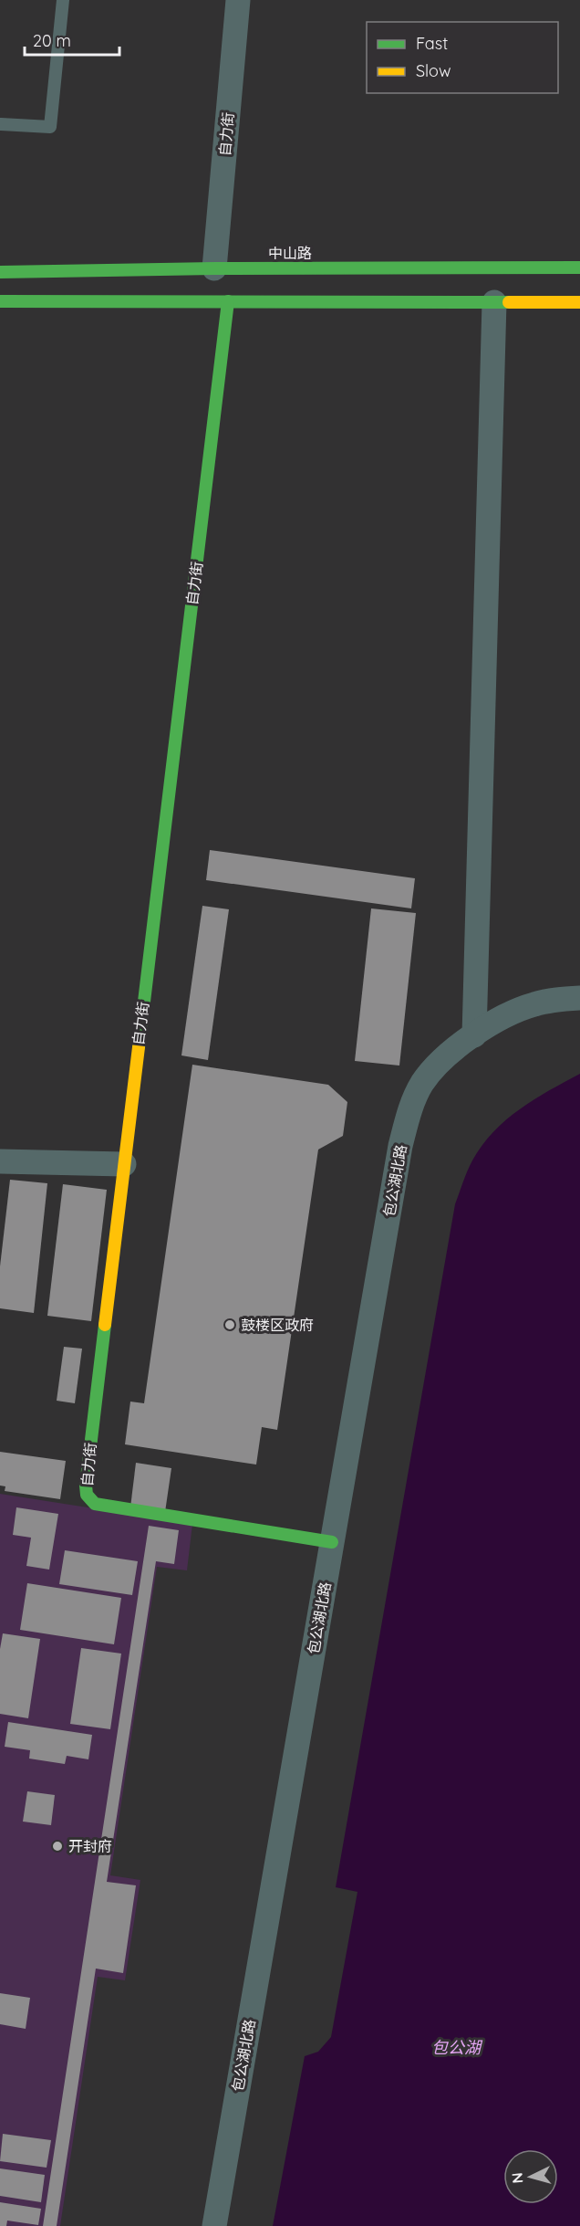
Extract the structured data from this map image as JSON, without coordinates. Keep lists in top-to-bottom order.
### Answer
{
  "streets": {
    "street": ["自力街", "中山路", "包公湖北路"]
  },
  "crossings": [
    ["自力街", "中山路"],
    ["自力街", "包公湖北路"]
  ],
  "water": ["包公湖"],
  "places": ["鼓楼区政府", "开封府"],
  "legend": ["Fast", "Slow"],
  "scale_bar": "20 m",
  "north": "left"
}
